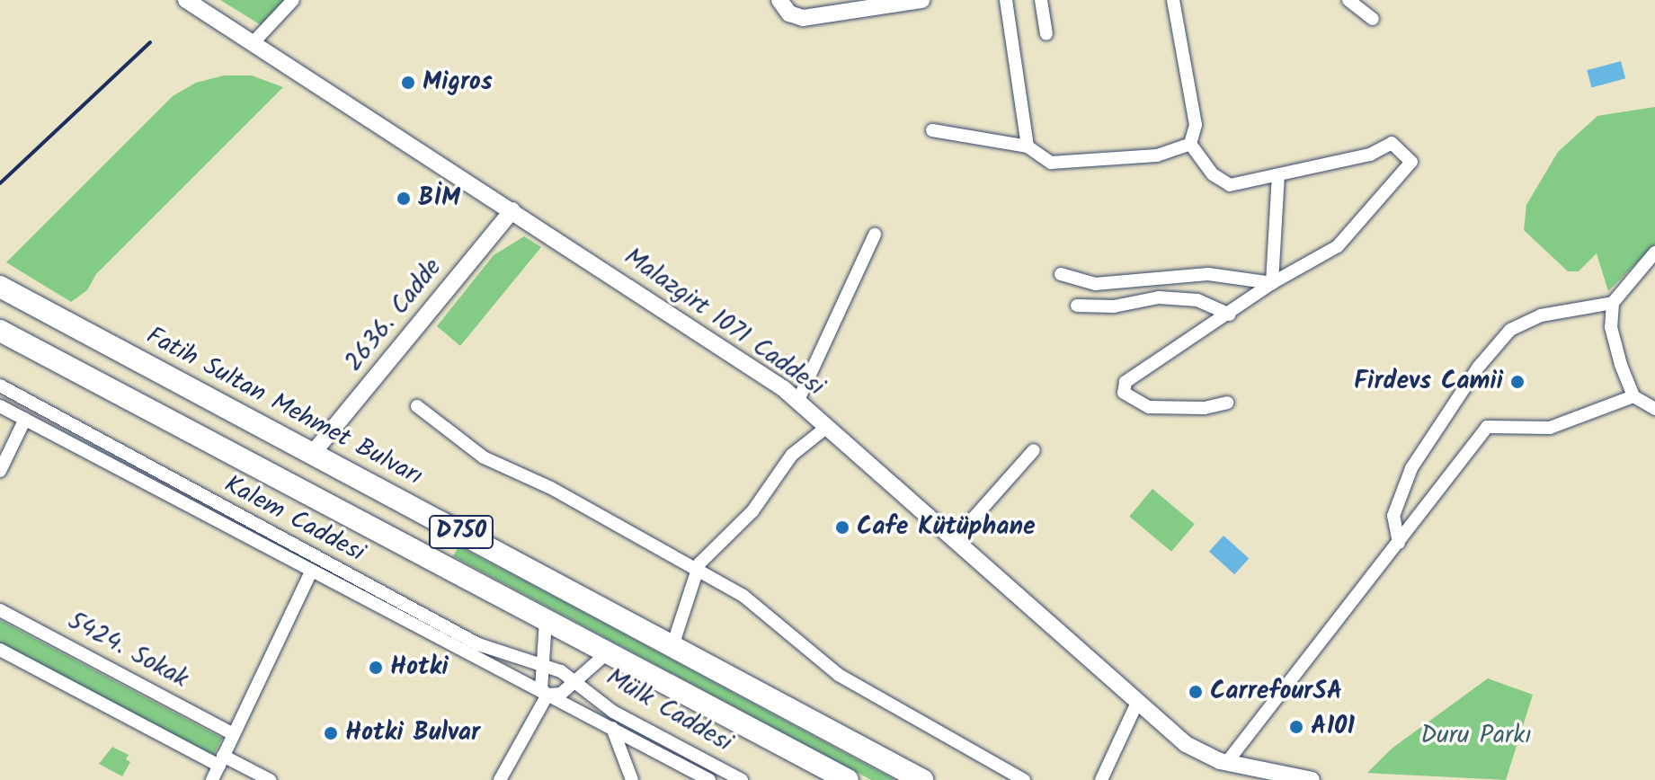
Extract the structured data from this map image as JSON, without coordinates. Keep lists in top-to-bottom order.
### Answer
{
  "streets": {
    "highway": ["Fatih Sultan Mehmet Bulvarı", "D750"],
    "street": [
      "2636. Cadde",
      "Malazgirt 1071 Caddesi",
      "Kalem Caddesi",
      "5424. Sokak",
      "Mülk Caddesi"
    ]
  },
  "crossings": [
    ["2636. Cadde", "Malazgirt 1071 Caddesi"],
    ["2636. Cadde", "Fatih Sultan Mehmet Bulvarı"],
    ["Kalem Caddesi", "Mülk Caddesi"]
  ],
  "parks": ["Duru Parkı"],
  "places": [
    "Migros",
    "BİM",
    "Firdevs Camii",
    "Cafe Kütüphane",
    "Hotki",
    "CarrefourSA",
    "A101",
    "Hotki Bulvar"
  ]
}
